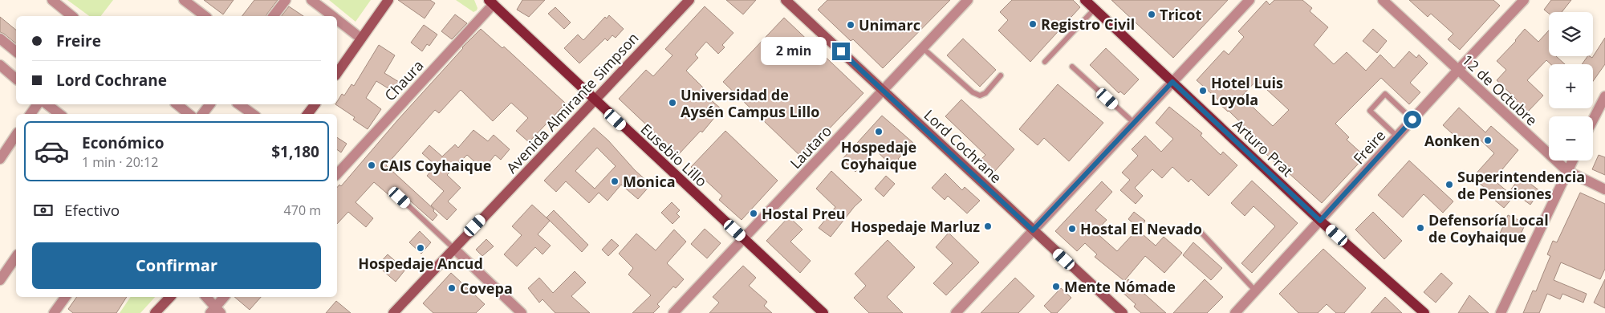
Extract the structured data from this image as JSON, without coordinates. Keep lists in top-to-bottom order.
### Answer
{
  "streets": {
    "main road": [
      "Avenida Almirante Simpson",
      "Lord Cochrane",
      "Arturo Prat",
      "Eusebio Lillo"
    ],
    "street": [
      "Chaura",
      "12 de Octubre",
      "Lautaro",
      "Freire"
    ]
  },
  "crossings": [
    ["Chaura", "Eusebio Lillo"],
    ["12 de Octubre", "Freire"],
    ["Avenida Almirante Simpson", "Eusebio Lillo"],
    ["Lord Cochrane", "Lautaro"],
    ["Lautaro", "Eusebio Lillo"],
    ["Freire", "Arturo Prat"]
  ],
  "places": [
    "Tricot",
    "Registro Civil",
    "Unimarc",
    "Hotel Luis Loyola",
    "Universidad de Aysén Campus Lillo",
    "Hospedaje Coyhaique",
    "Aonken",
    "CAIS Coyhaique",
    "Monica",
    "Superintendencia de Pensiones",
    "Hostal Preu",
    "Hospedaje Marluz",
    "Defensoría Local de Coyhaique",
    "Hostal El Nevado",
    "Hospedaje Ancud",
    "Mente Nómade",
    "Covepa"
  ],
  "page": {
    "map_buttons": ["+", "−"],
    "banner": ["Freire", "Lord Cochrane"],
    "bubble": "2 min",
    "list": [
      {
        "name": "Económico",
        "note": "1 min · 20:12",
        "value": "$1,180"
      }
    ],
    "pay": ["Efectivo", "470 m"],
    "buttons": "Confirmar"
  }
}
